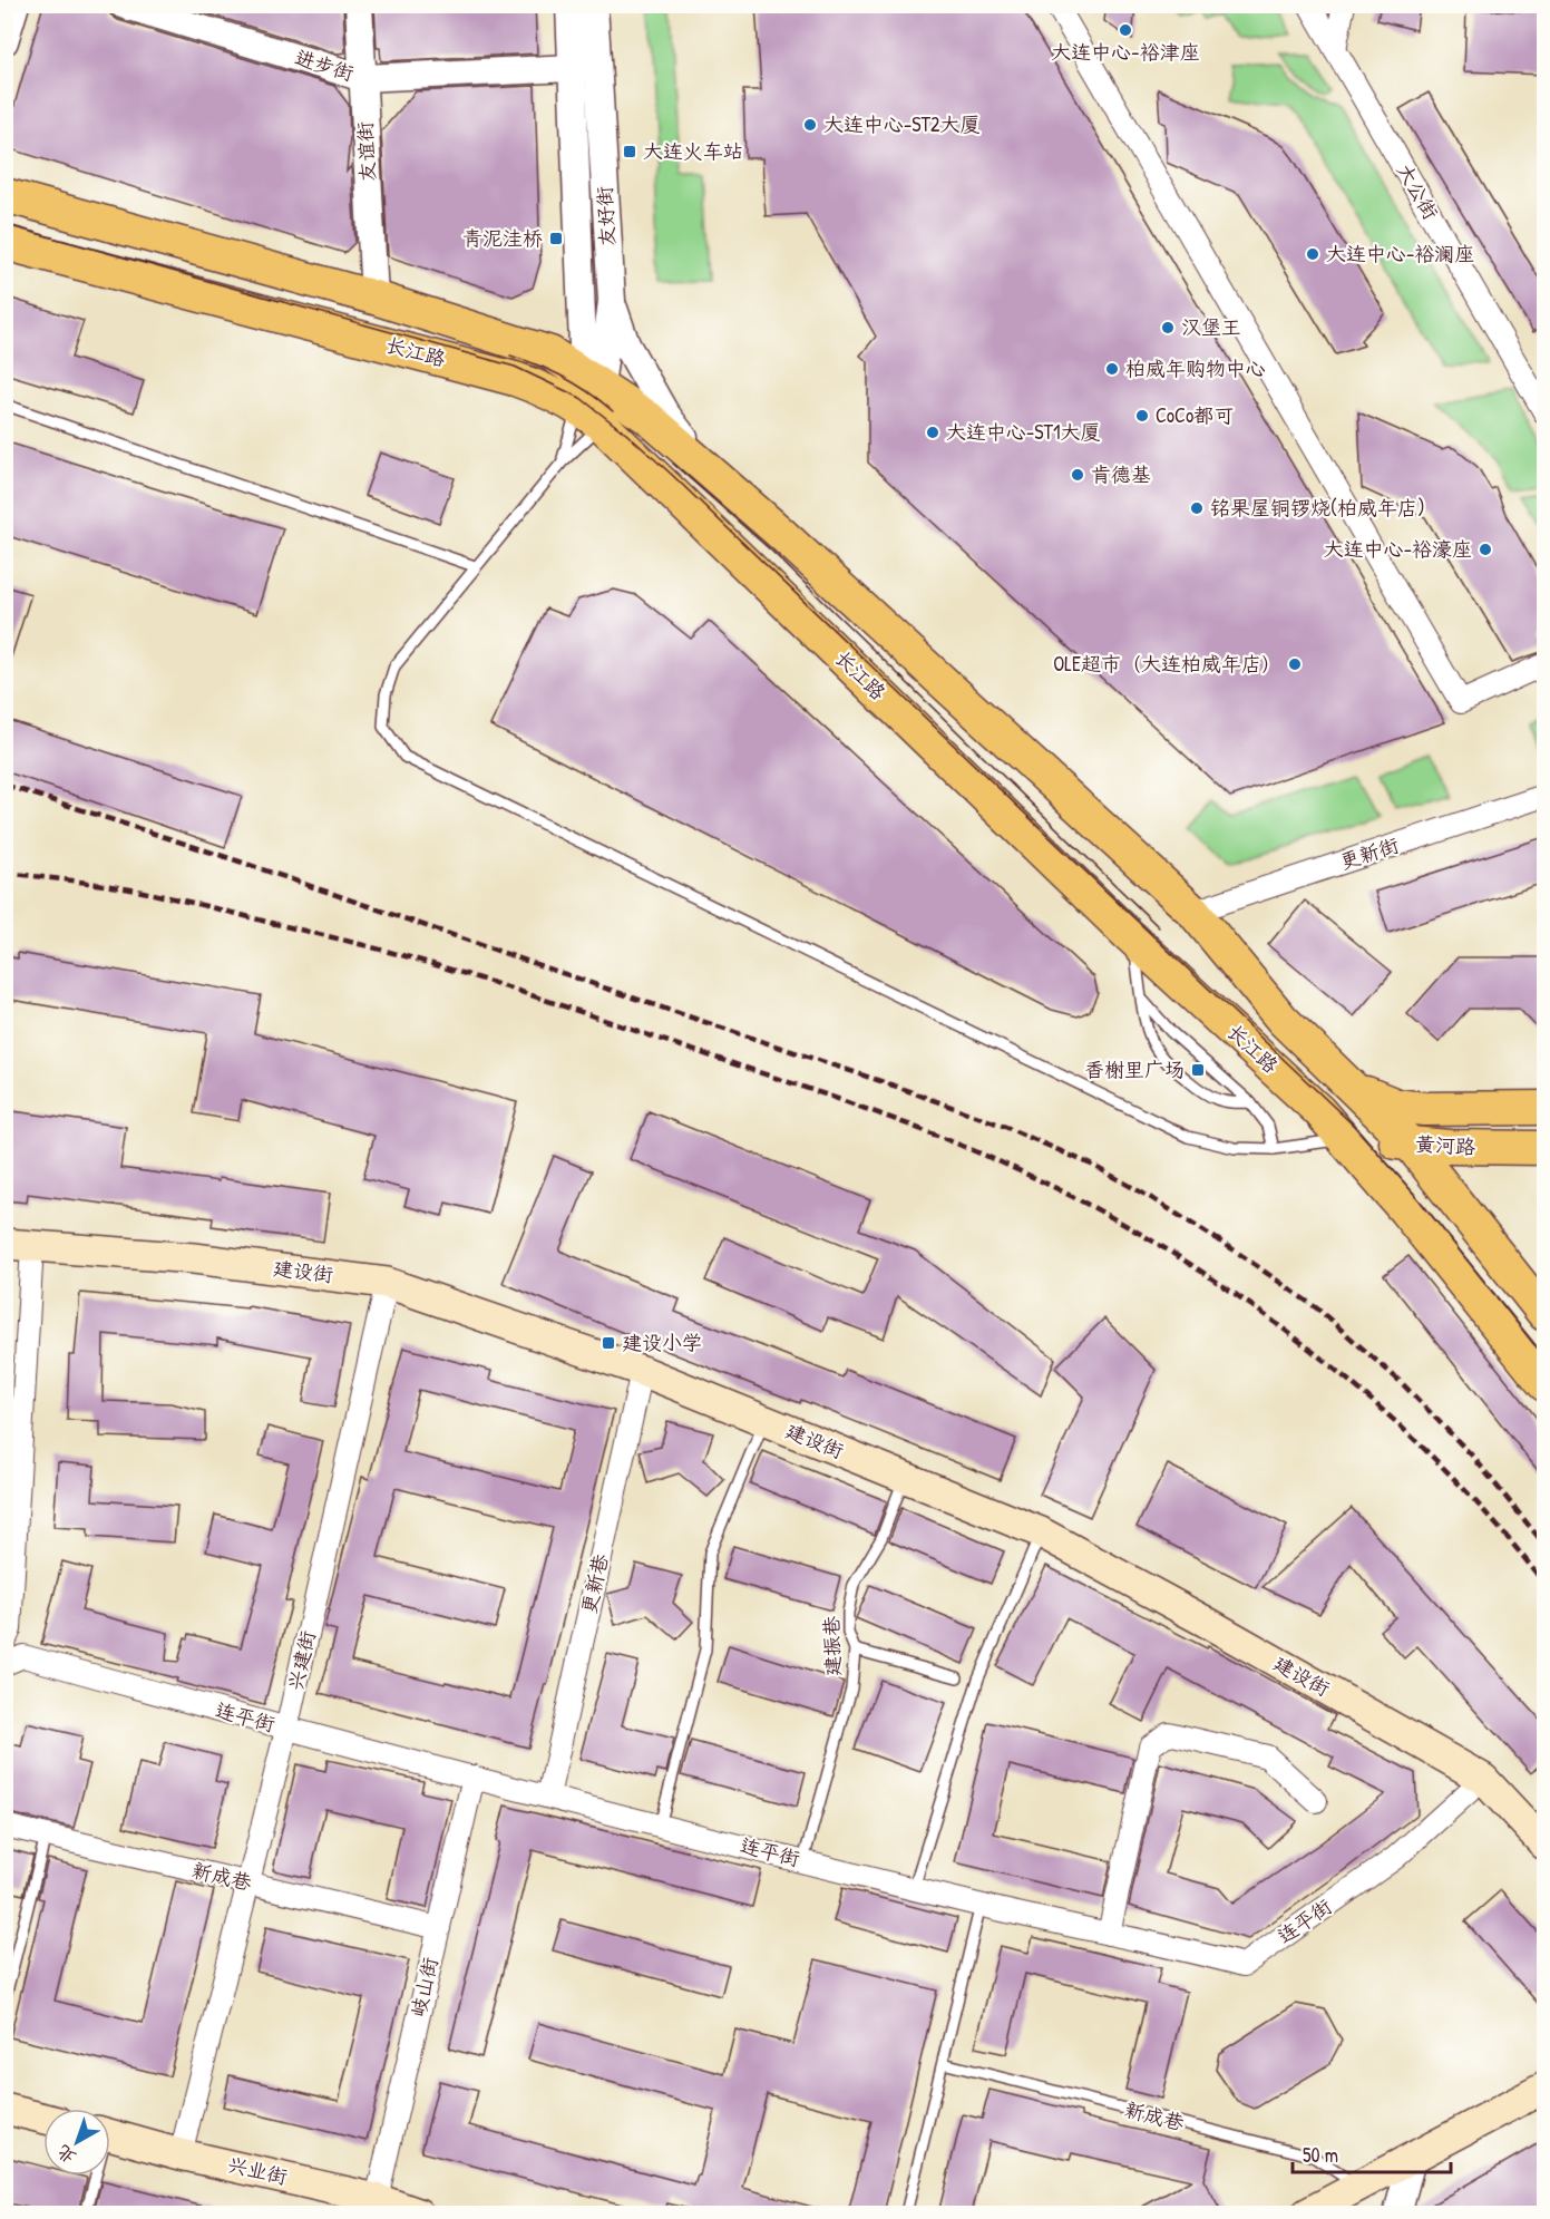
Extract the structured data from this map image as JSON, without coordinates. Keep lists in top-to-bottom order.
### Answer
{
  "streets": {
    "main road": [
      "长江路",
      "黄河路",
      "建设街",
      "兴业街"
    ],
    "street": [
      "进步街",
      "友谊街",
      "大公街",
      "友好街",
      "更新街",
      "更新巷",
      "兴建街",
      "连平街",
      "新成巷",
      "岐山街"
    ],
    "lane": ["建振巷"]
  },
  "crossings": [
    ["进步街", "友谊街"],
    ["进步街", "友好街"],
    ["友谊街", "长江路"],
    ["友好街", "长江路"],
    ["长江路", "更新街"],
    ["长江路", "黄河路"],
    ["建设街", "更新巷"],
    ["建设街", "建振巷"],
    ["建设街", "兴建街"],
    ["建设街", "连平街"],
    ["更新巷", "连平街"],
    ["建振巷", "连平街"],
    ["兴建街", "连平街"],
    ["兴建街", "新成巷"],
    ["兴建街", "兴业街"],
    ["连平街", "岐山街"],
    ["新成巷", "岐山街"],
    ["岐山街", "兴业街"]
  ],
  "places": {
    "other": [
      "大连中心-裕津座",
      "大连中心-ST2大厦",
      "大连中心-裕澜座",
      "汉堡王",
      "柏威年购物中心",
      "CoCo都可",
      "大连中心-ST1大厦",
      "肯德基",
      "铭果屋铜锣烧(柏威年店)",
      "大连中心-裕濠座",
      "OLE超市（大连柏威年店）"
    ],
    "transit": [
      "大连火车站",
      "青泥洼桥",
      "香榭里广场",
      "建设小学"
    ]
  },
  "scale_bar": "50 m",
  "north": "bottom left"
}
